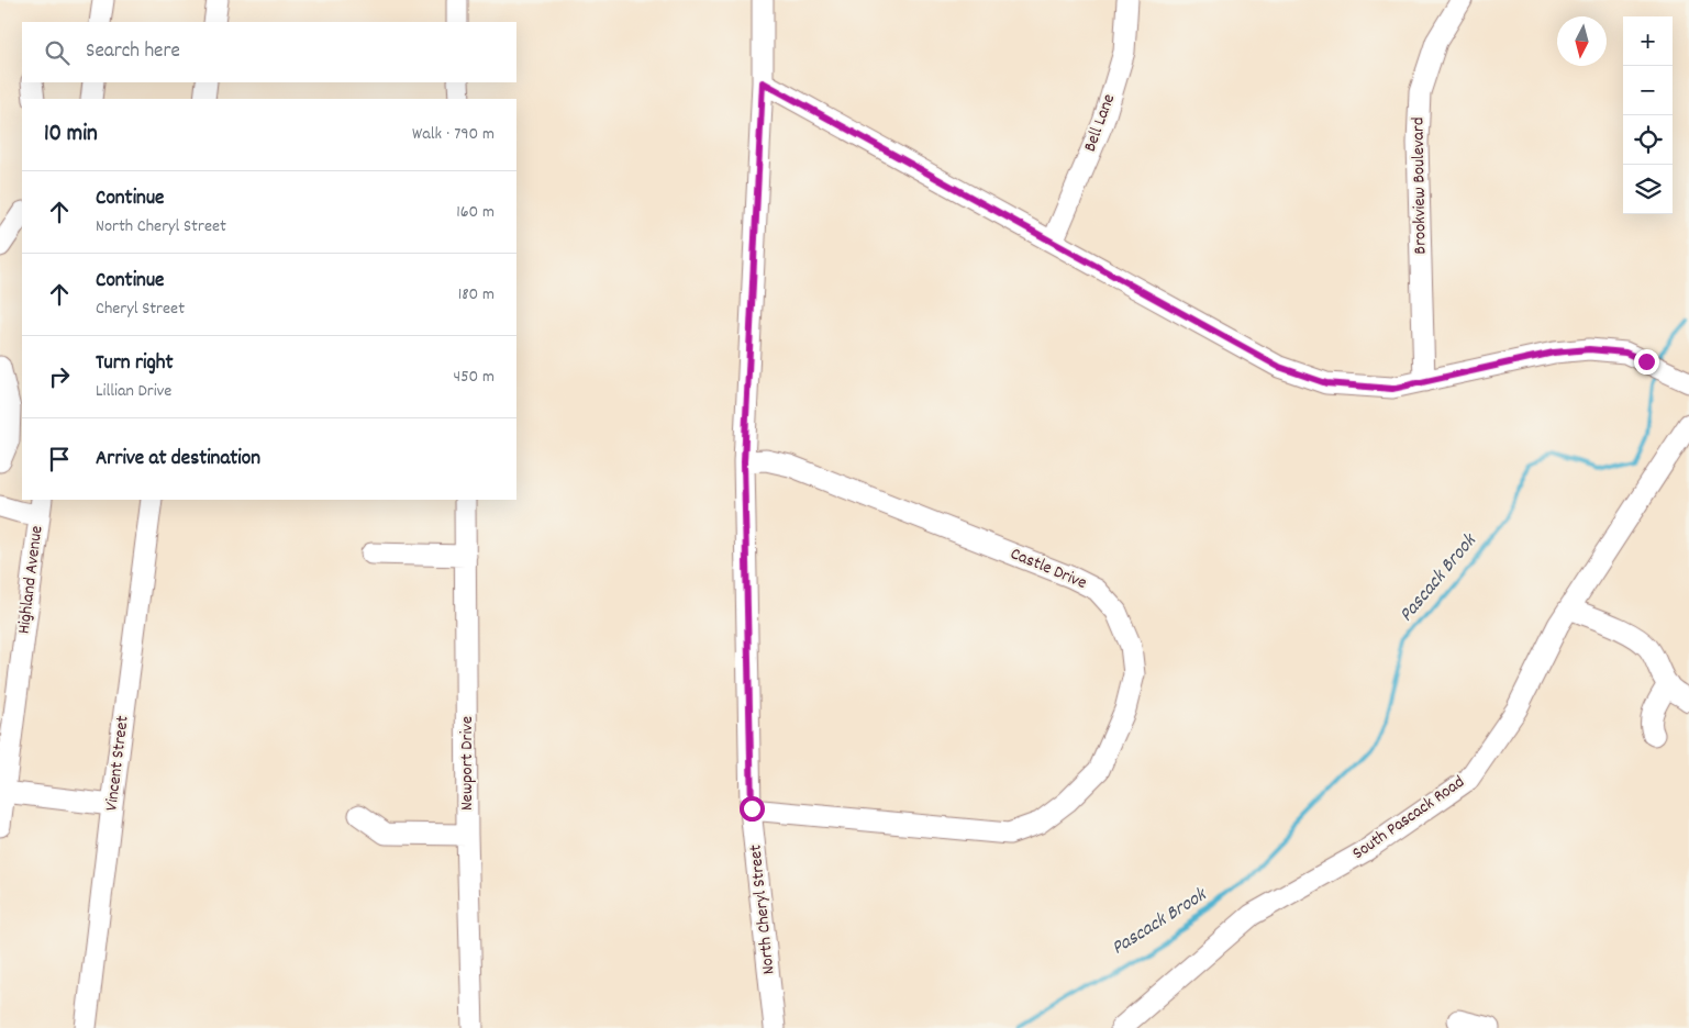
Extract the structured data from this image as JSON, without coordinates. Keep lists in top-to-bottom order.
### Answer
{
  "streets": {
    "street": [
      "Bell Lane",
      "Brookview Boulevard",
      "Castle Drive",
      "Highland Avenue",
      "Vincent Street",
      "Newport Drive",
      "South Pascack Road",
      "North Cheryl Street"
    ]
  },
  "crossings": [
    ["Castle Drive", "North Cheryl Street"]
  ],
  "water": ["Pascack Brook"],
  "north": "bottom",
  "page": {
    "map_buttons": ["+", "−"],
    "search": "Search here",
    "heading": ["10 min", "Walk · 790 m"],
    "list": [
      ["Continue", "North Cheryl Street", "160 m"],
      ["Continue", "Cheryl Street", "180 m"],
      ["Turn right", "Lillian Drive", "450 m"],
      "Arrive at destination"
    ]
  }
}
